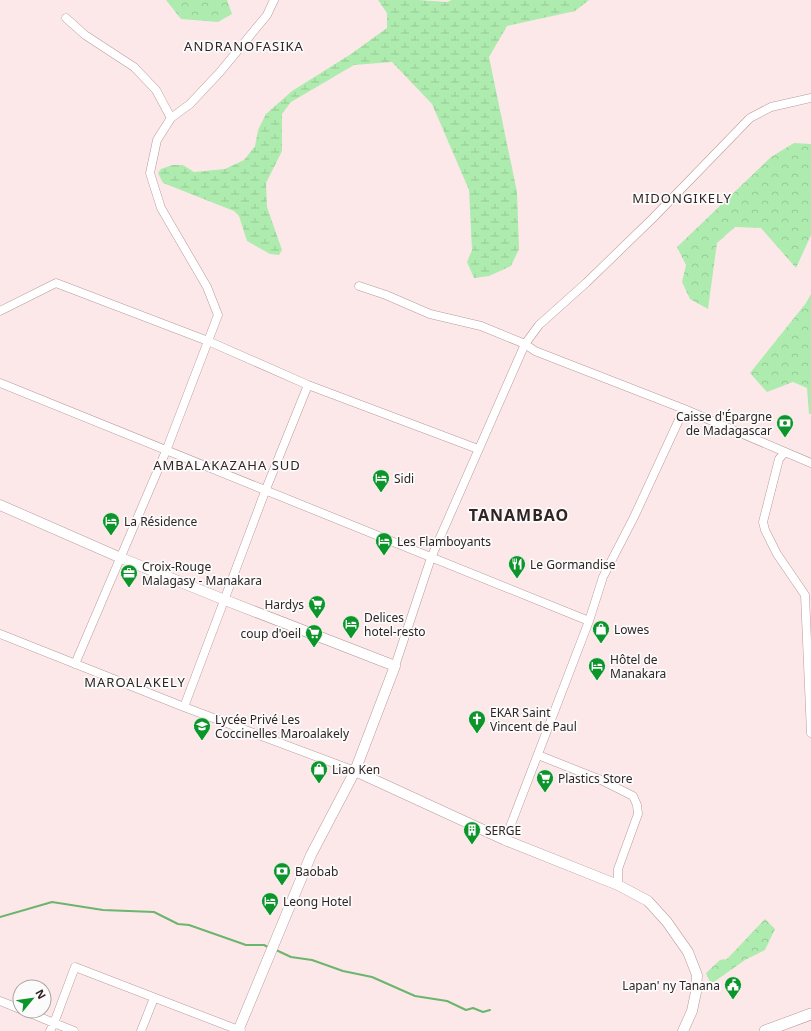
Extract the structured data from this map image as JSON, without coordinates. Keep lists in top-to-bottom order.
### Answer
{
  "districts": [
    "ANDRANOFASIKA",
    "MIDONGIKELY",
    "AMBALAKAZAHA SUD",
    "TANAMBAO",
    "MAROALAKELY"
  ],
  "places": {
    "bank": ["Caisse d'Épargne de Madagascar", "Baobab"],
    "hotel": [
      "Sidi",
      "La Résidence",
      "Les Flamboyants",
      "Delices hotel-resto",
      "Hôtel de Manakara",
      "Leong Hotel"
    ],
    "restaurant": ["Le Gormandise"],
    "office": ["Croix-Rouge Malagasy - Manakara"],
    "supermarket": ["Hardys", "coup d'oeil", "Plastics Store"],
    "shop": ["Lowes", "Liao Ken"],
    "church": ["EKAR Saint Vincent de Paul"],
    "school or university": ["Lycée Privé Les Coccinelles Maroalakely"],
    "building": ["SERGE"],
    "public building": ["Lapan' ny Tanana"]
  },
  "north": "top right"
}
